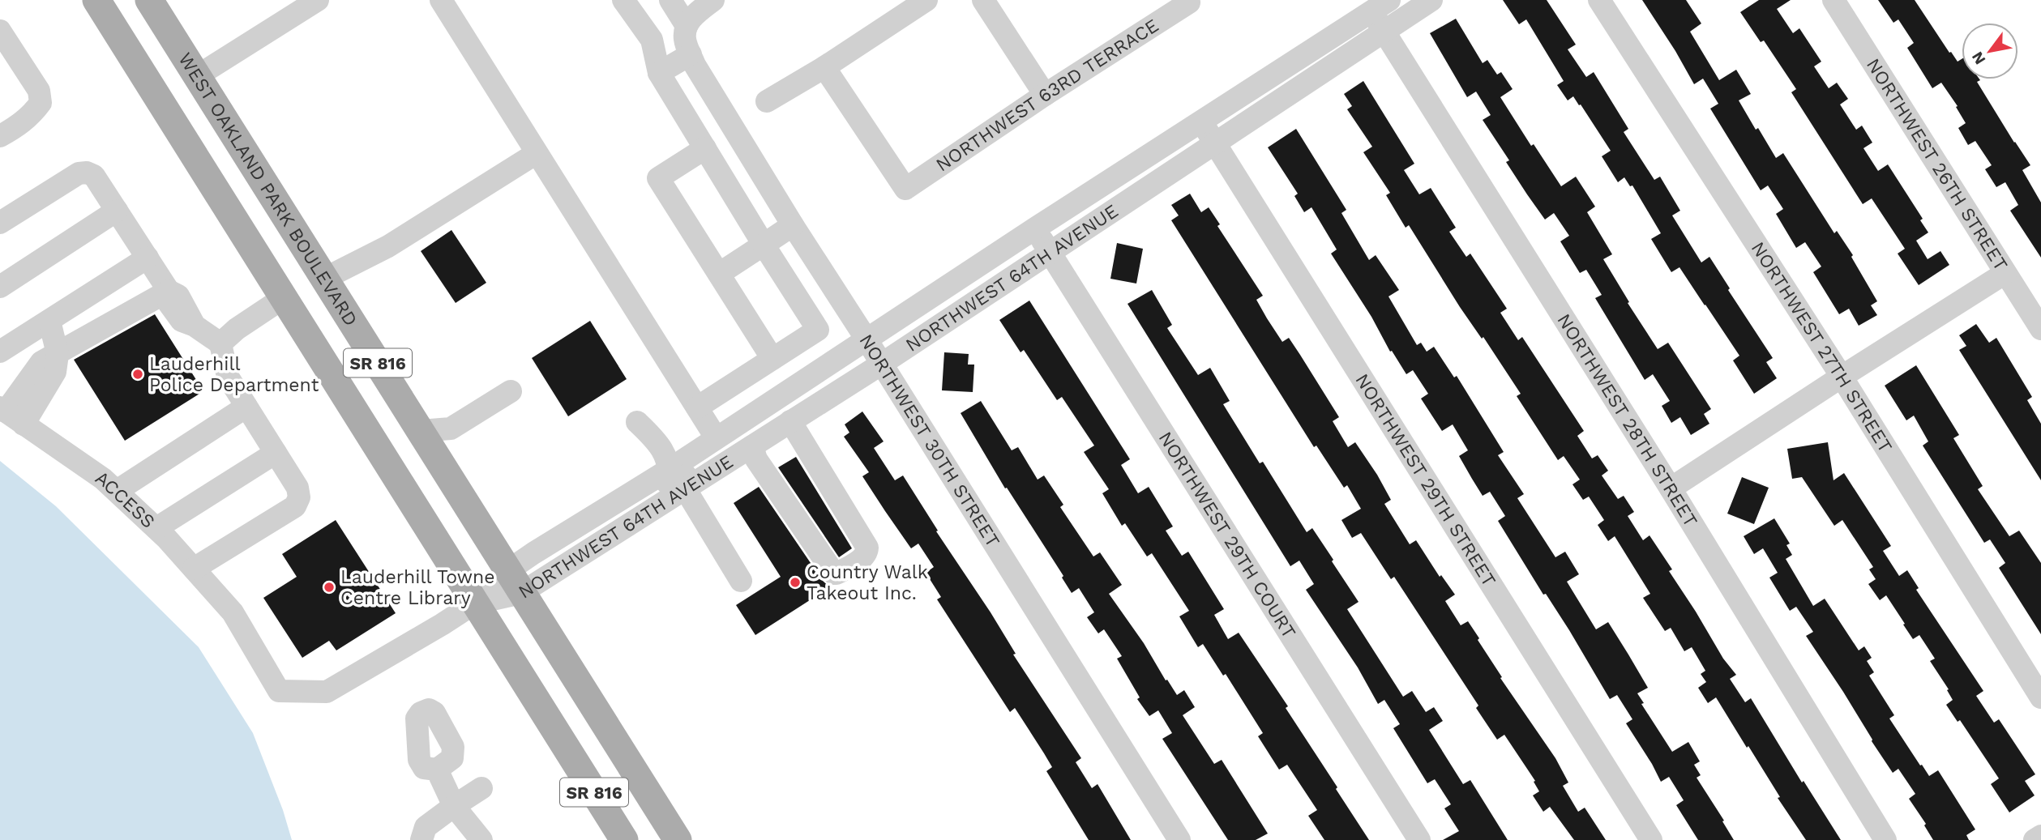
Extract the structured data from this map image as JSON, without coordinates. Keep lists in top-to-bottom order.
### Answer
{
  "streets": {
    "main road": ["WEST OAKLAND PARK BOULEVARD", "SR 816"],
    "street": [
      "NORTHWEST 63RD TERRACE",
      "NORTHWEST 26TH STREET",
      "NORTHWEST 64TH AVENUE",
      "NORTHWEST 27TH STREET",
      "NORTHWEST 28TH STREET",
      "NORTHWEST 30TH STREET",
      "NORTHWEST 29TH STREET",
      "ACCESS",
      "NORTHWEST 29TH COURT"
    ]
  },
  "crossings": [
    ["WEST OAKLAND PARK BOULEVARD", "NORTHWEST 64TH AVENUE"],
    ["NORTHWEST 64TH AVENUE", "SR 816"],
    ["NORTHWEST 64TH AVENUE", "NORTHWEST 28TH STREET"],
    ["NORTHWEST 64TH AVENUE", "NORTHWEST 30TH STREET"],
    ["NORTHWEST 64TH AVENUE", "NORTHWEST 29TH STREET"],
    ["NORTHWEST 64TH AVENUE", "ACCESS"],
    ["NORTHWEST 64TH AVENUE", "NORTHWEST 29TH COURT"],
    ["SR 816", "ACCESS"]
  ],
  "places": ["Lauderhill Police Department", "Country Walk Takeout Inc.", "Lauderhill Towne Centre Library"],
  "north": "bottom left"
}
